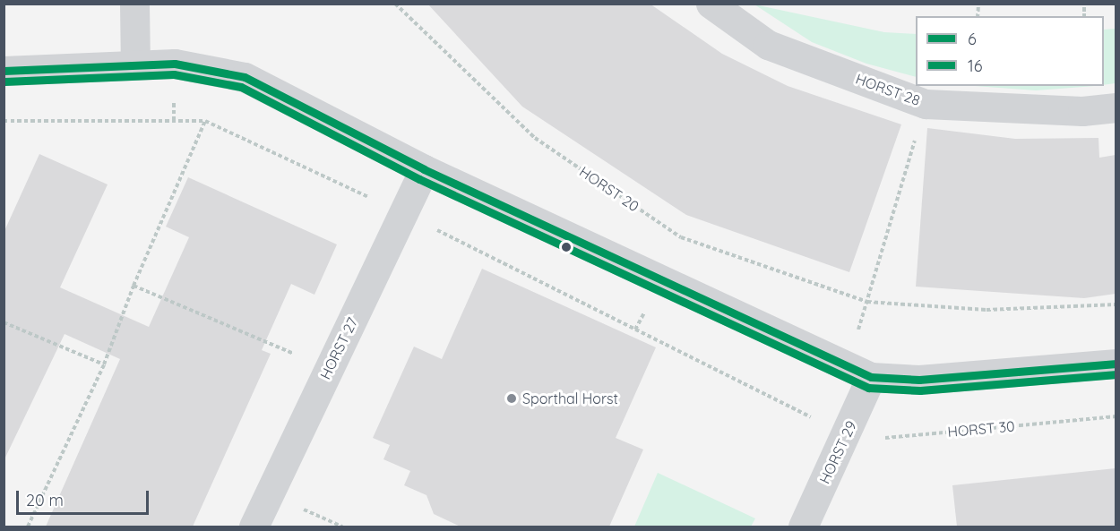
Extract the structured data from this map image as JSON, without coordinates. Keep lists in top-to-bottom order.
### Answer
{
  "streets": {
    "street": ["HORST 28", "HORST 27", "HORST 29"],
    "path": ["HORST 20", "HORST 30"]
  },
  "crossings": [
    ["HORST 30", "HORST 29"]
  ],
  "places": ["Sporthal Horst"],
  "lines": ["transit line 6", "transit line 16"],
  "legend": ["6", "16"],
  "scale_bar": "20 m"
}
